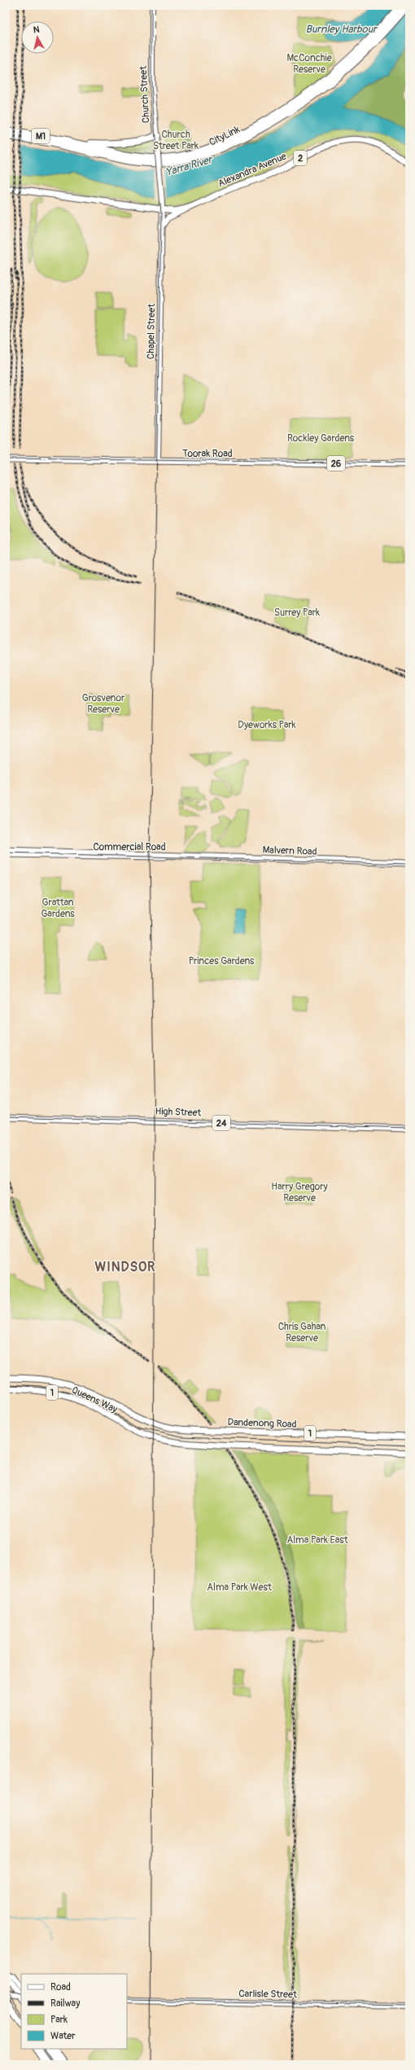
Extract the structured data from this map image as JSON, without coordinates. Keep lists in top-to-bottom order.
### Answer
{
  "streets": {
    "highway": ["M1", "CityLink"],
    "main road": [
      "Church Street",
      "2",
      "Alexandra Avenue",
      "Chapel Street",
      "Toorak Road",
      "26",
      "Commercial Road",
      "Malvern Road",
      "High Street",
      "24",
      "1",
      "Queens Way",
      "Dandenong Road",
      "Carlisle Street"
    ]
  },
  "crossings": [
    ["Church Street", "Chapel Street"],
    ["M1", "CityLink"],
    ["Alexandra Avenue", "Chapel Street"],
    ["Chapel Street", "Toorak Road"],
    ["Commercial Road", "Malvern Road"],
    ["Queens Way", "Dandenong Road"]
  ],
  "districts": ["WINDSOR"],
  "water": ["Burnley Harbour", "Yarra River"],
  "parks": [
    "McConchie Reserve",
    "Church Street Park",
    "Rockley Gardens",
    "Surrey Park",
    "Grosvenor Reserve",
    "Dyeworks Park",
    "Grattan Gardens",
    "Princes Gardens",
    "Harry Gregory Reserve",
    "Chris Gahan Reserve",
    "Alma Park East",
    "Alma Park West"
  ],
  "legend": [
    "Road",
    "Railway",
    "Park",
    "Water"
  ],
  "north": "top"
}
